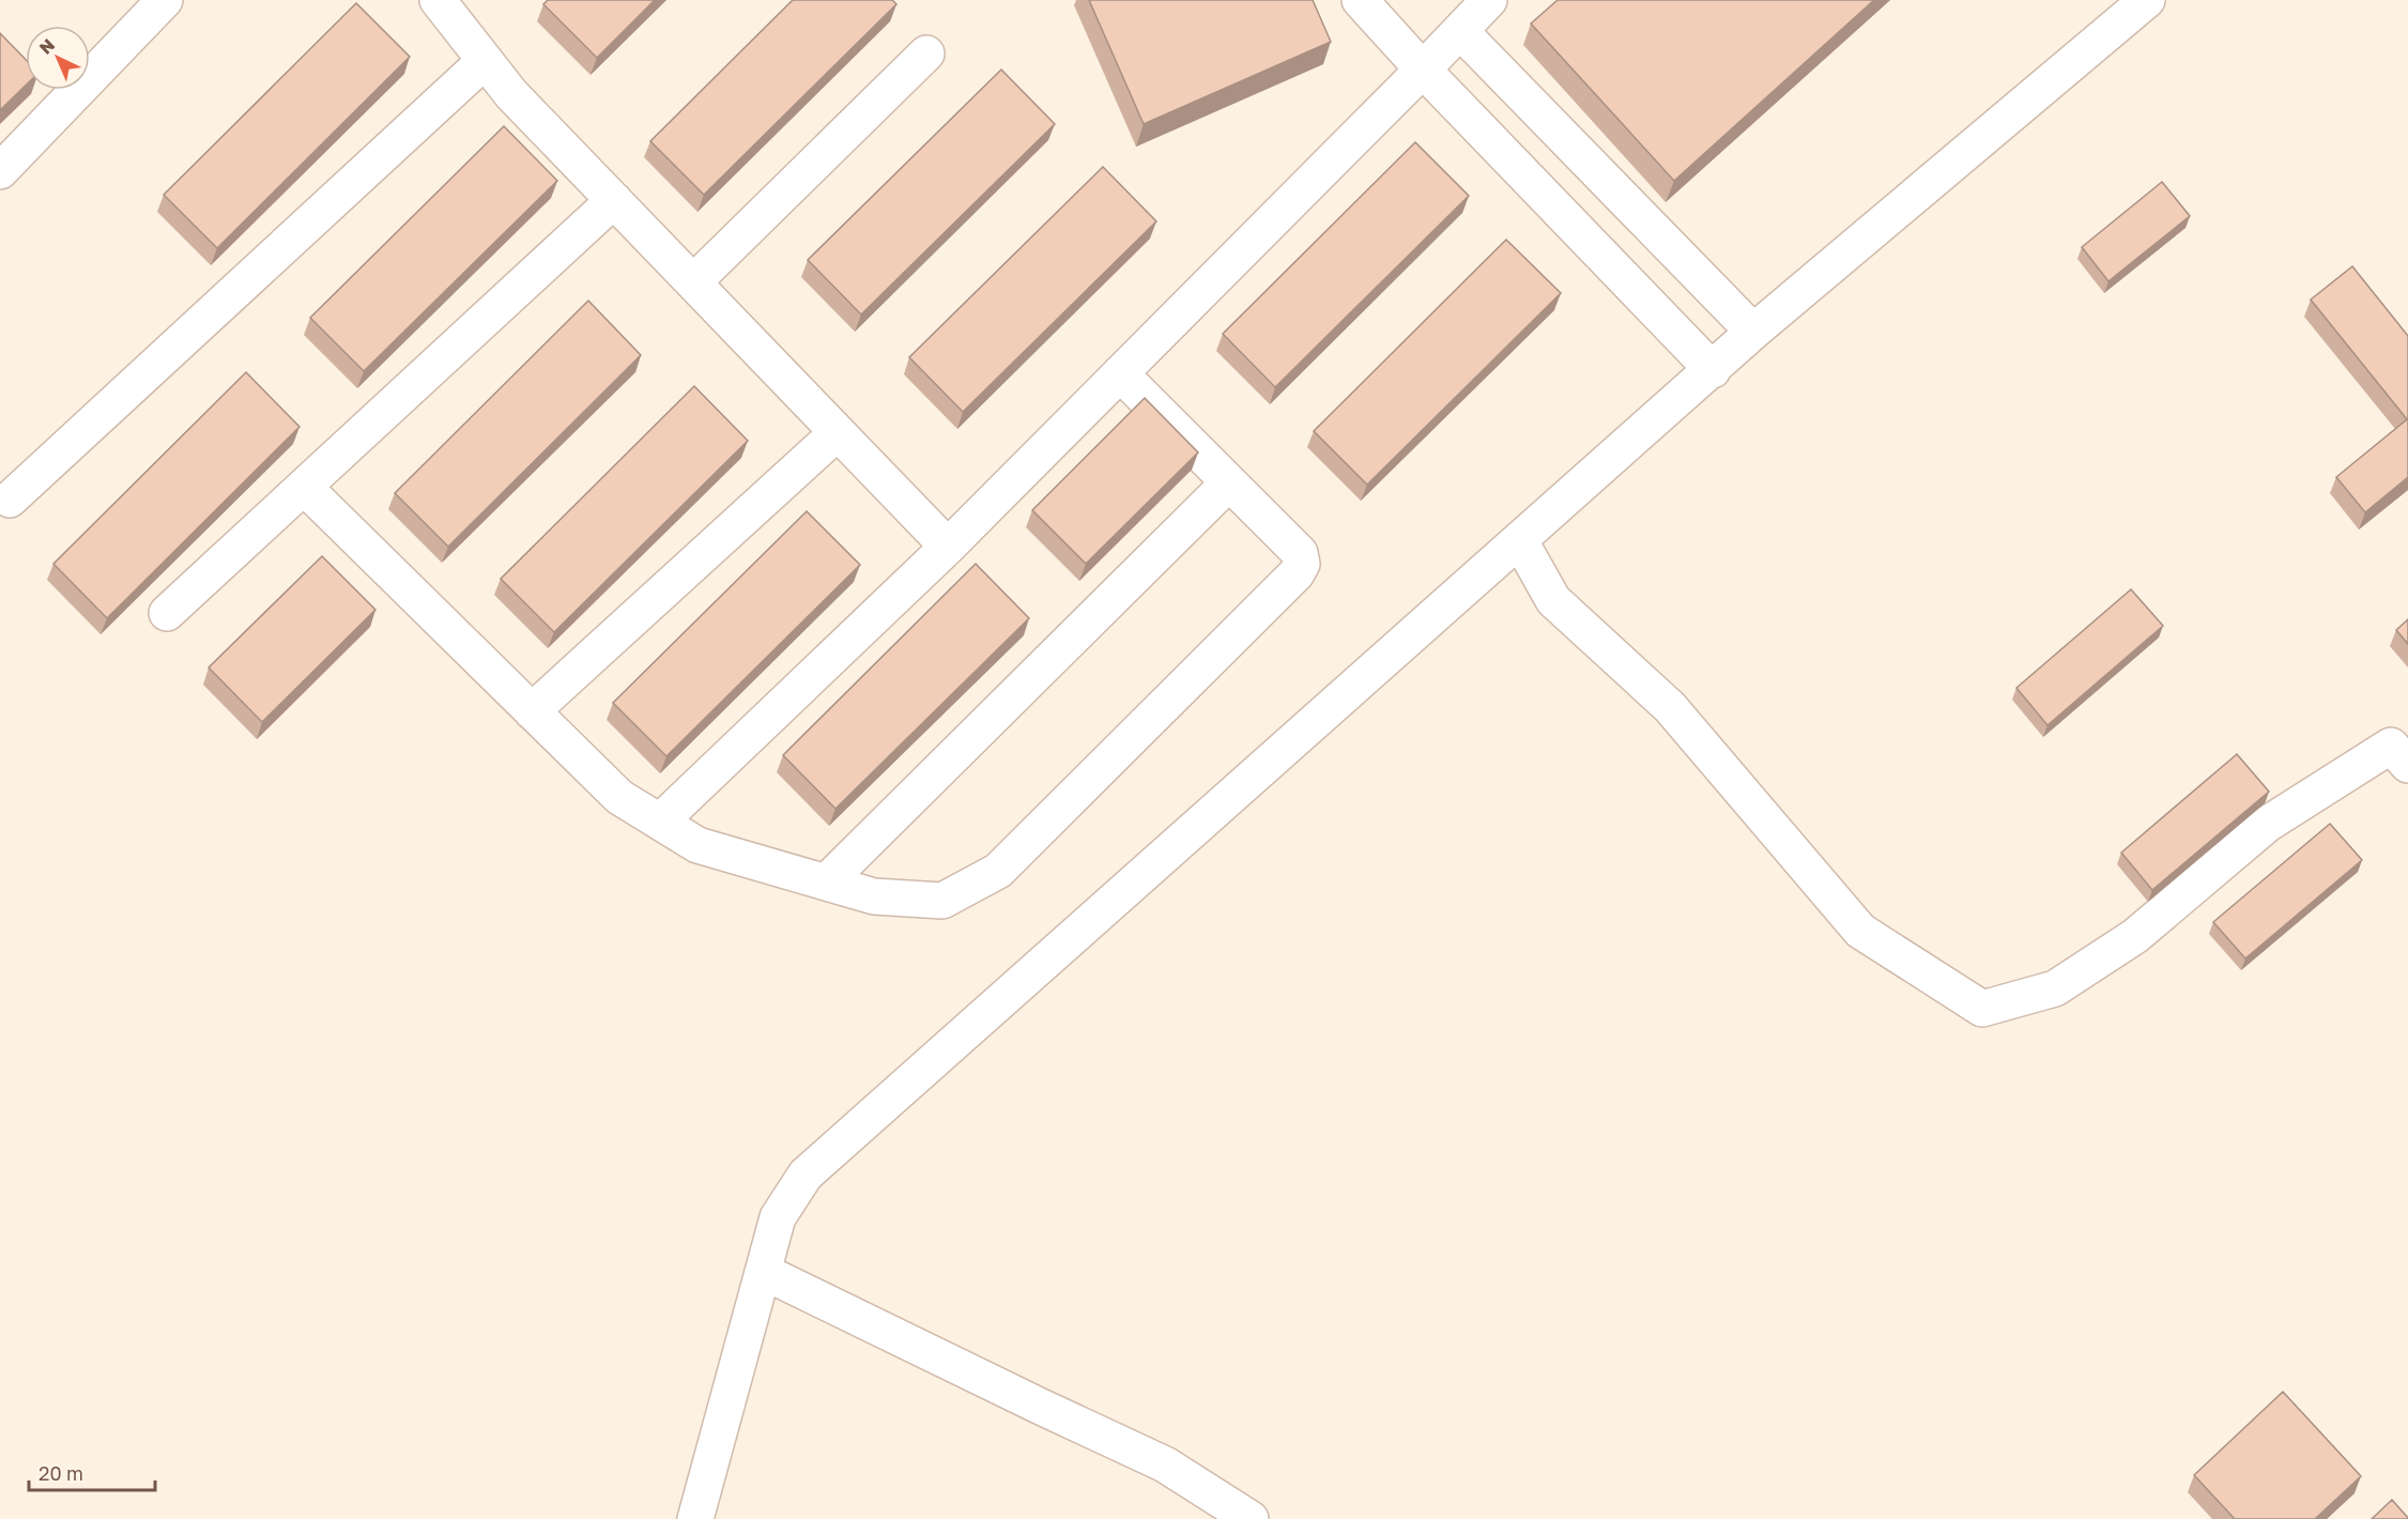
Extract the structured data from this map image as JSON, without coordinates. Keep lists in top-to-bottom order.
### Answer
{
  "scale_bar": "20 m",
  "north": "top left"
}
